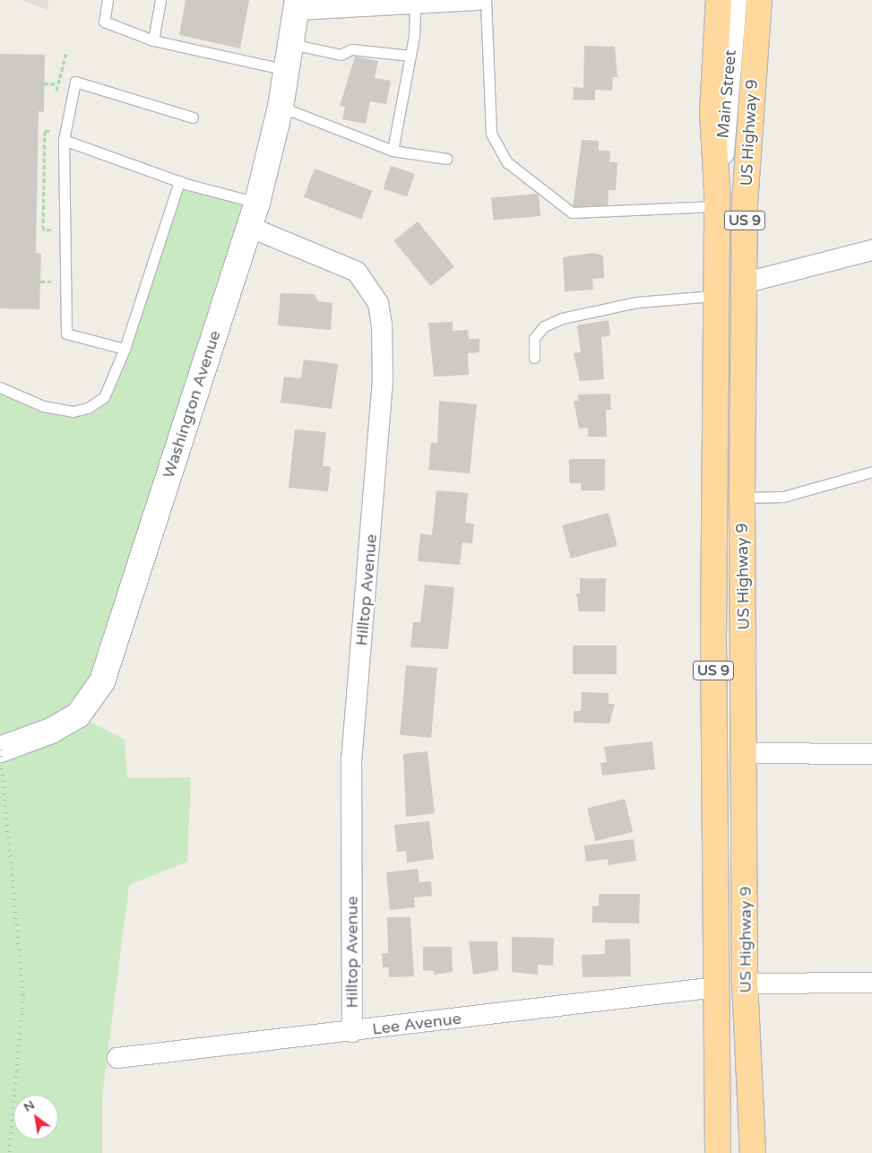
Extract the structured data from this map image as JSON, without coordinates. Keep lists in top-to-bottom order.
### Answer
{
  "streets": {
    "highway": ["US Highway 9", "US 9"],
    "main road": ["Main Street", "Washington Avenue"],
    "street": ["Hilltop Avenue", "Lee Avenue"]
  },
  "crossings": [
    ["Main Street", "US Highway 9"],
    ["Main Street", "US 9"],
    ["US Highway 9", "US 9"],
    ["US Highway 9", "Lee Avenue"],
    ["Washington Avenue", "Hilltop Avenue"],
    ["Hilltop Avenue", "Lee Avenue"]
  ],
  "north": "top left"
}
